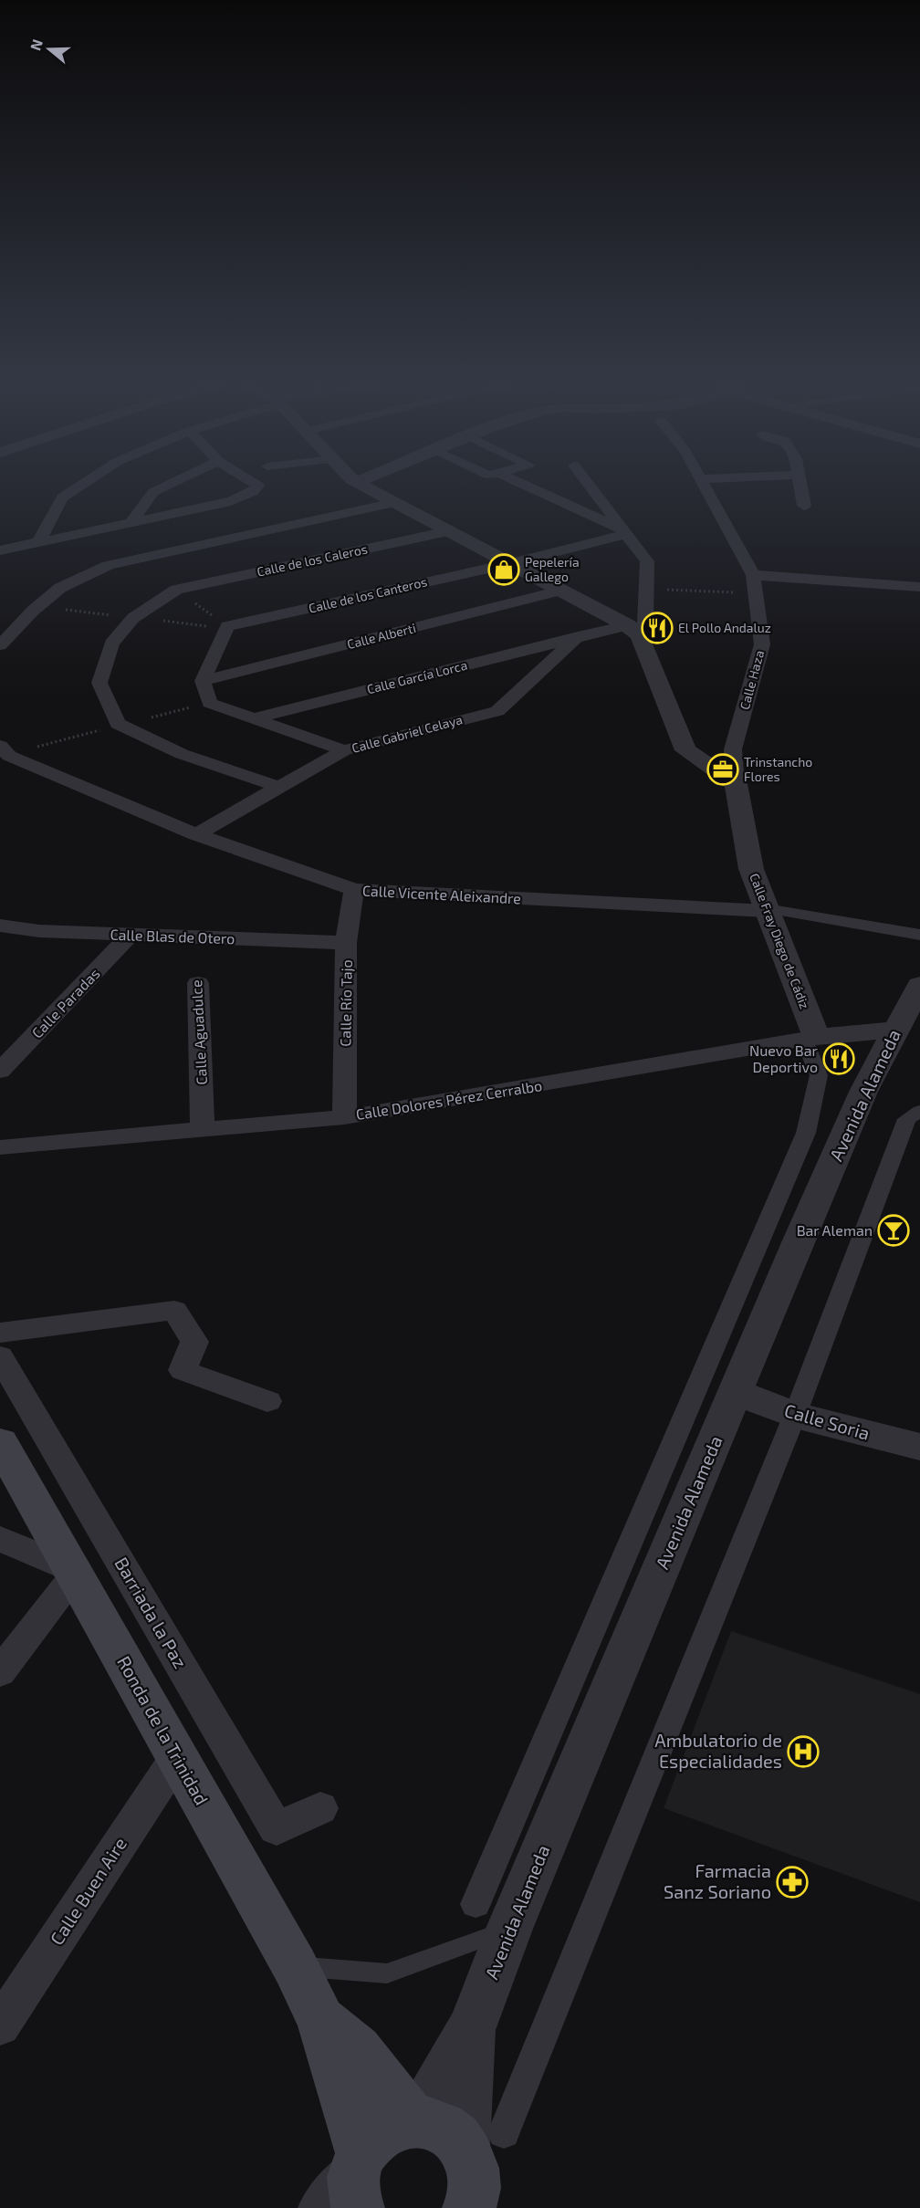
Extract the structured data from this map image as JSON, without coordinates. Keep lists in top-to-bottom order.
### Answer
{
  "streets": {
    "main road": ["Ronda de la Trinidad"],
    "street": [
      "Calle de los Caleros",
      "Calle de los Canteros",
      "Calle Alberti",
      "Calle García Lorca",
      "Calle Haza",
      "Calle Gabriel Celaya",
      "Calle Vicente Aleixandre",
      "Calle Blas de Otero",
      "Calle Fray Diego de Cádiz",
      "Calle Paradas",
      "Calle Río Tajo",
      "Calle Aguadulce",
      "Avenida Alameda",
      "Calle Dolores Pérez Cerralbo",
      "Calle Soria",
      "Barriada la Paz",
      "Calle Buen Aire"
    ]
  },
  "crossings": [
    ["Calle García Lorca", "Calle Gabriel Celaya"],
    ["Calle Haza", "Calle Fray Diego de Cádiz"],
    ["Calle Gabriel Celaya", "Calle Vicente Aleixandre"],
    ["Calle Vicente Aleixandre", "Calle Fray Diego de Cádiz"],
    ["Calle Vicente Aleixandre", "Calle Río Tajo"],
    ["Calle Blas de Otero", "Calle Paradas"],
    ["Calle Blas de Otero", "Calle Río Tajo"],
    ["Calle Fray Diego de Cádiz", "Calle Dolores Pérez Cerralbo"],
    ["Calle Río Tajo", "Calle Dolores Pérez Cerralbo"],
    ["Calle Aguadulce", "Calle Dolores Pérez Cerralbo"],
    ["Avenida Alameda", "Calle Dolores Pérez Cerralbo"],
    ["Avenida Alameda", "Calle Soria"],
    ["Avenida Alameda", "Ronda de la Trinidad"],
    ["Ronda de la Trinidad", "Calle Buen Aire"]
  ],
  "places": {
    "shop": ["Pepelería Gallego"],
    "restaurant": ["El Pollo Andaluz", "Nuevo Bar Deportivo"],
    "office": ["Trinstancho Flores"],
    "bar": ["Bar Aleman"],
    "hospital": ["Ambulatorio de Especialidades"],
    "pharmacy": ["Farmacia Sanz Soriano"]
  },
  "north": "left"
}
